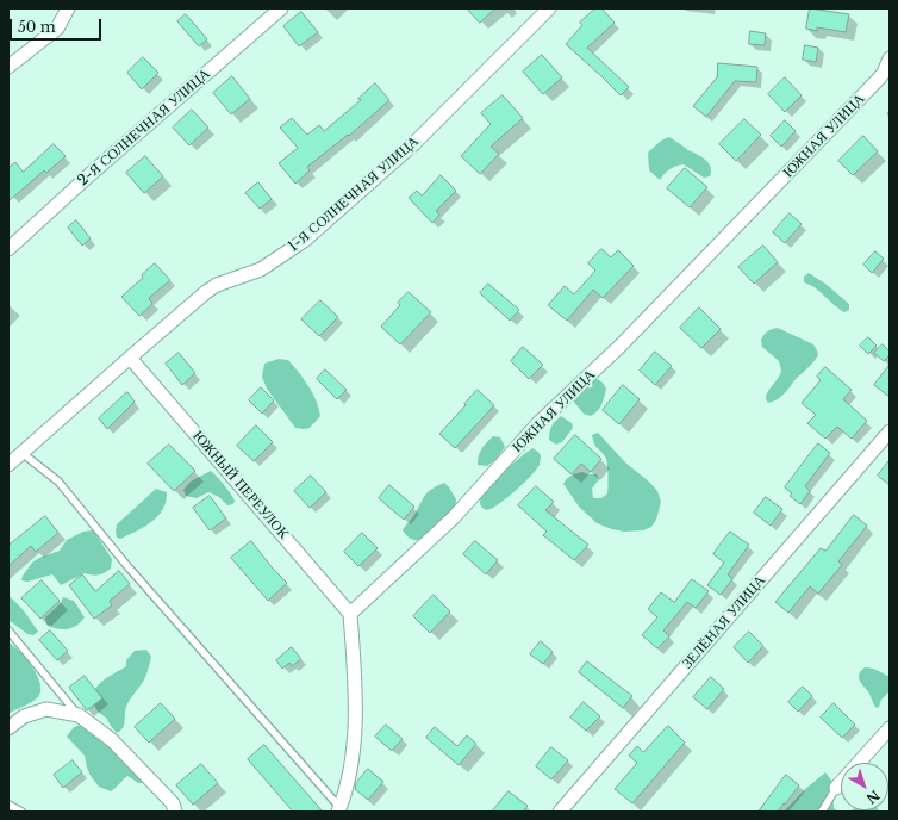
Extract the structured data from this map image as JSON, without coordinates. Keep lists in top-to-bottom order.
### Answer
{
  "streets": {
    "street": [
      "2-Я СОЛНЕЧНАЯ УЛИЦА",
      "ЮЖНАЯ УЛИЦА",
      "1-Я СОЛНЕЧНАЯ УЛИЦА",
      "ЮЖНЫЙ ПЕРЕУЛОК",
      "ЗЕЛЁНАЯ УЛИЦА"
    ]
  },
  "crossings": [
    ["ЮЖНАЯ УЛИЦА", "ЮЖНЫЙ ПЕРЕУЛОК"],
    ["1-Я СОЛНЕЧНАЯ УЛИЦА", "ЮЖНЫЙ ПЕРЕУЛОК"]
  ],
  "scale_bar": "50 m",
  "north": "bottom right"
}
